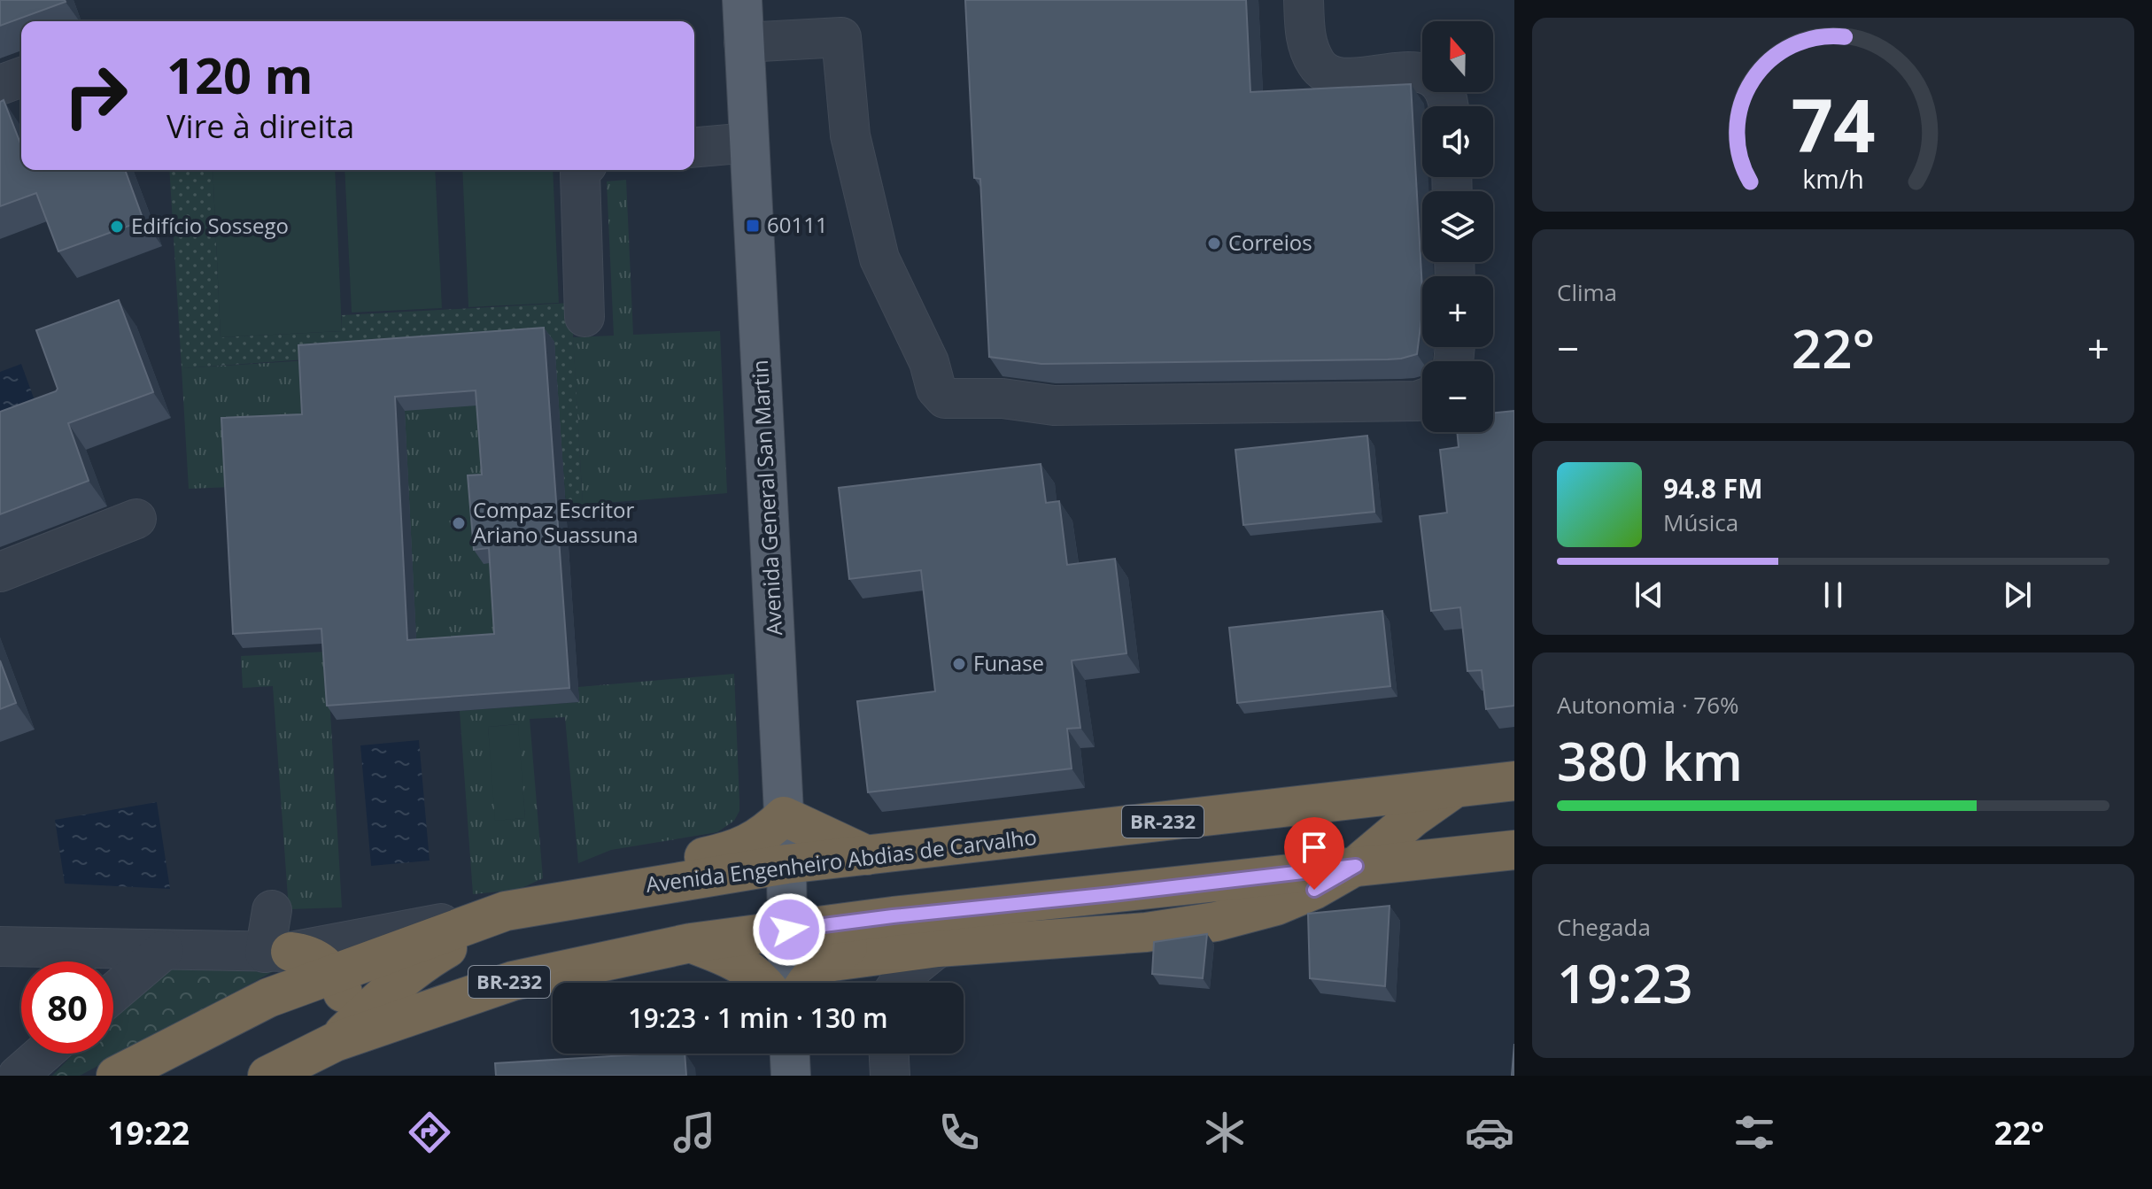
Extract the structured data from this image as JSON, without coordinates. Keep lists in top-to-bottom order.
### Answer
{
  "streets": {
    "highway": ["BR-232", "Avenida Engenheiro Abdias de Carvalho"],
    "main road": ["Avenida General San Martin"]
  },
  "crossings": [
    ["Avenida General San Martin", "BR-232"],
    ["Avenida General San Martin", "Avenida Engenheiro Abdias de Carvalho"]
  ],
  "places": {
    "transit": ["60111"],
    "other": [
      "Edifício Sossego",
      "Correios",
      "Compaz Escritor Ariano Suassuna",
      "Funase"
    ]
  },
  "north": "top",
  "page": {
    "map_buttons": ["+", "−"],
    "turn": ["120 m", "Vire à direita"],
    "tile": [
      "Clima",
      ["Autonomia · 76%", "380 km"],
      ["Chegada", "19:23"]
    ],
    "heat": ["−", "22°", "+"],
    "song": ["94.8 FM", "Música"],
    "limit": "80",
    "trip": "19:23 · 1 min · 130 m",
    "tabs": ["19:22", "22°"],
    "gauge": ["74", "km/h"]
  }
}
